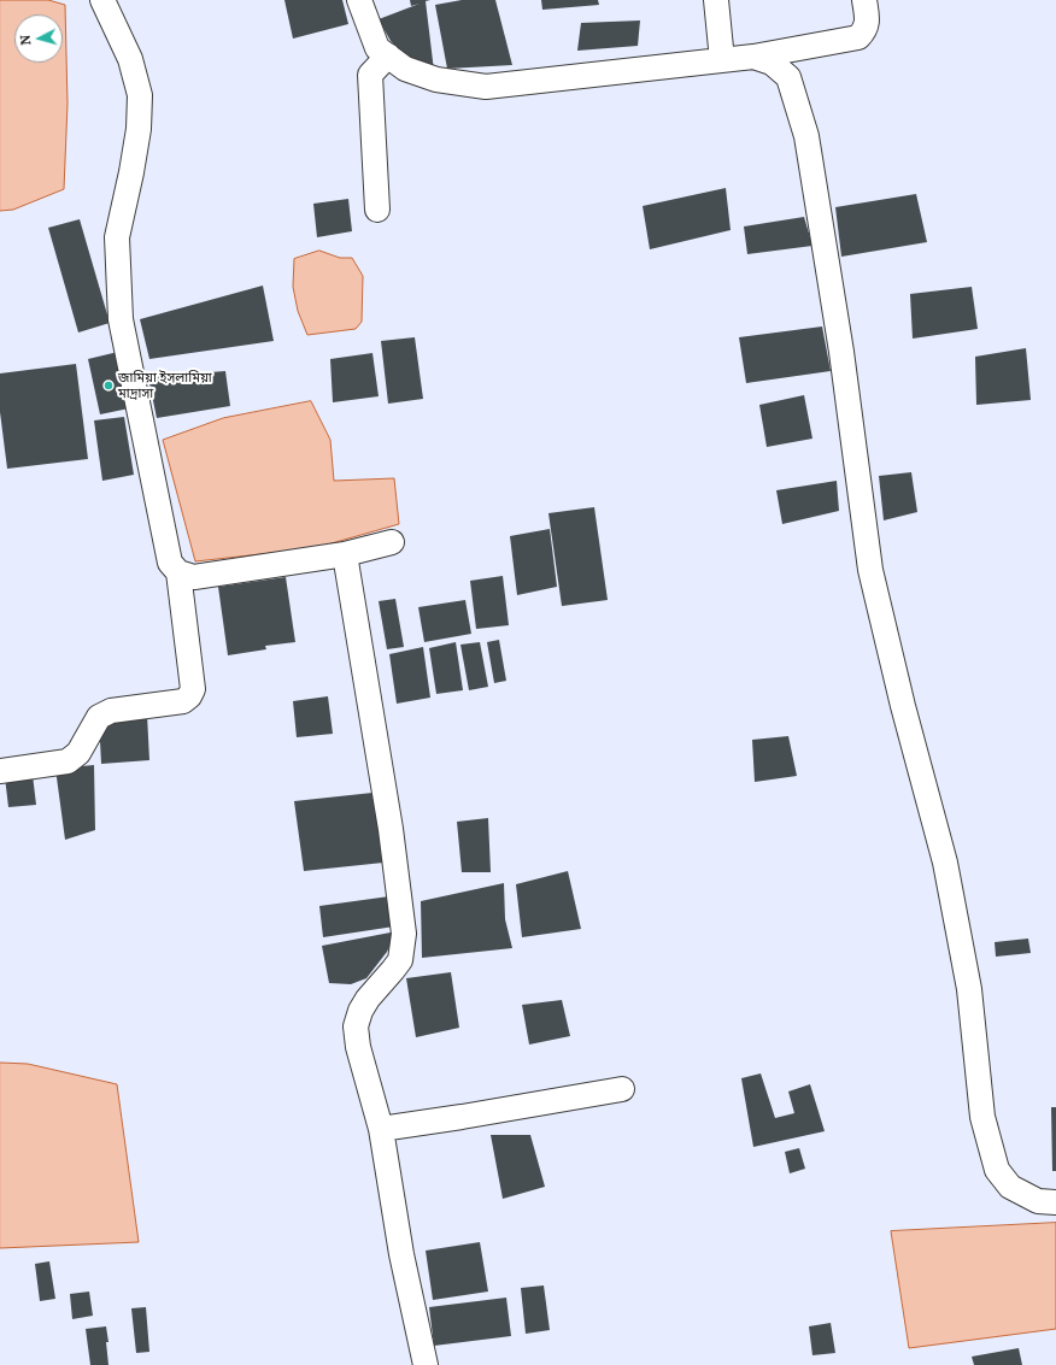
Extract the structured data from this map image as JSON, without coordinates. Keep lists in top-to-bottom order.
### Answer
{
  "places": ["জামিয়া ইসলামিয়া মাদ্রাসা"],
  "north": "left"
}
